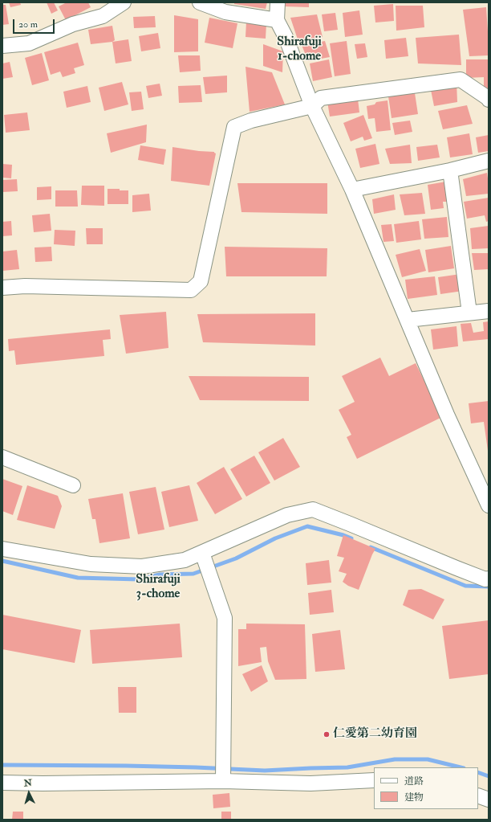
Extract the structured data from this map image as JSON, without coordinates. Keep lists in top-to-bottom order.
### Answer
{
  "districts": ["Shirafuji 1-chome", "Shirafuji 3-chome"],
  "places": ["仁愛第二幼育園"],
  "legend": ["道路", "建物"],
  "scale_bar": "20 m",
  "north": "top"
}
